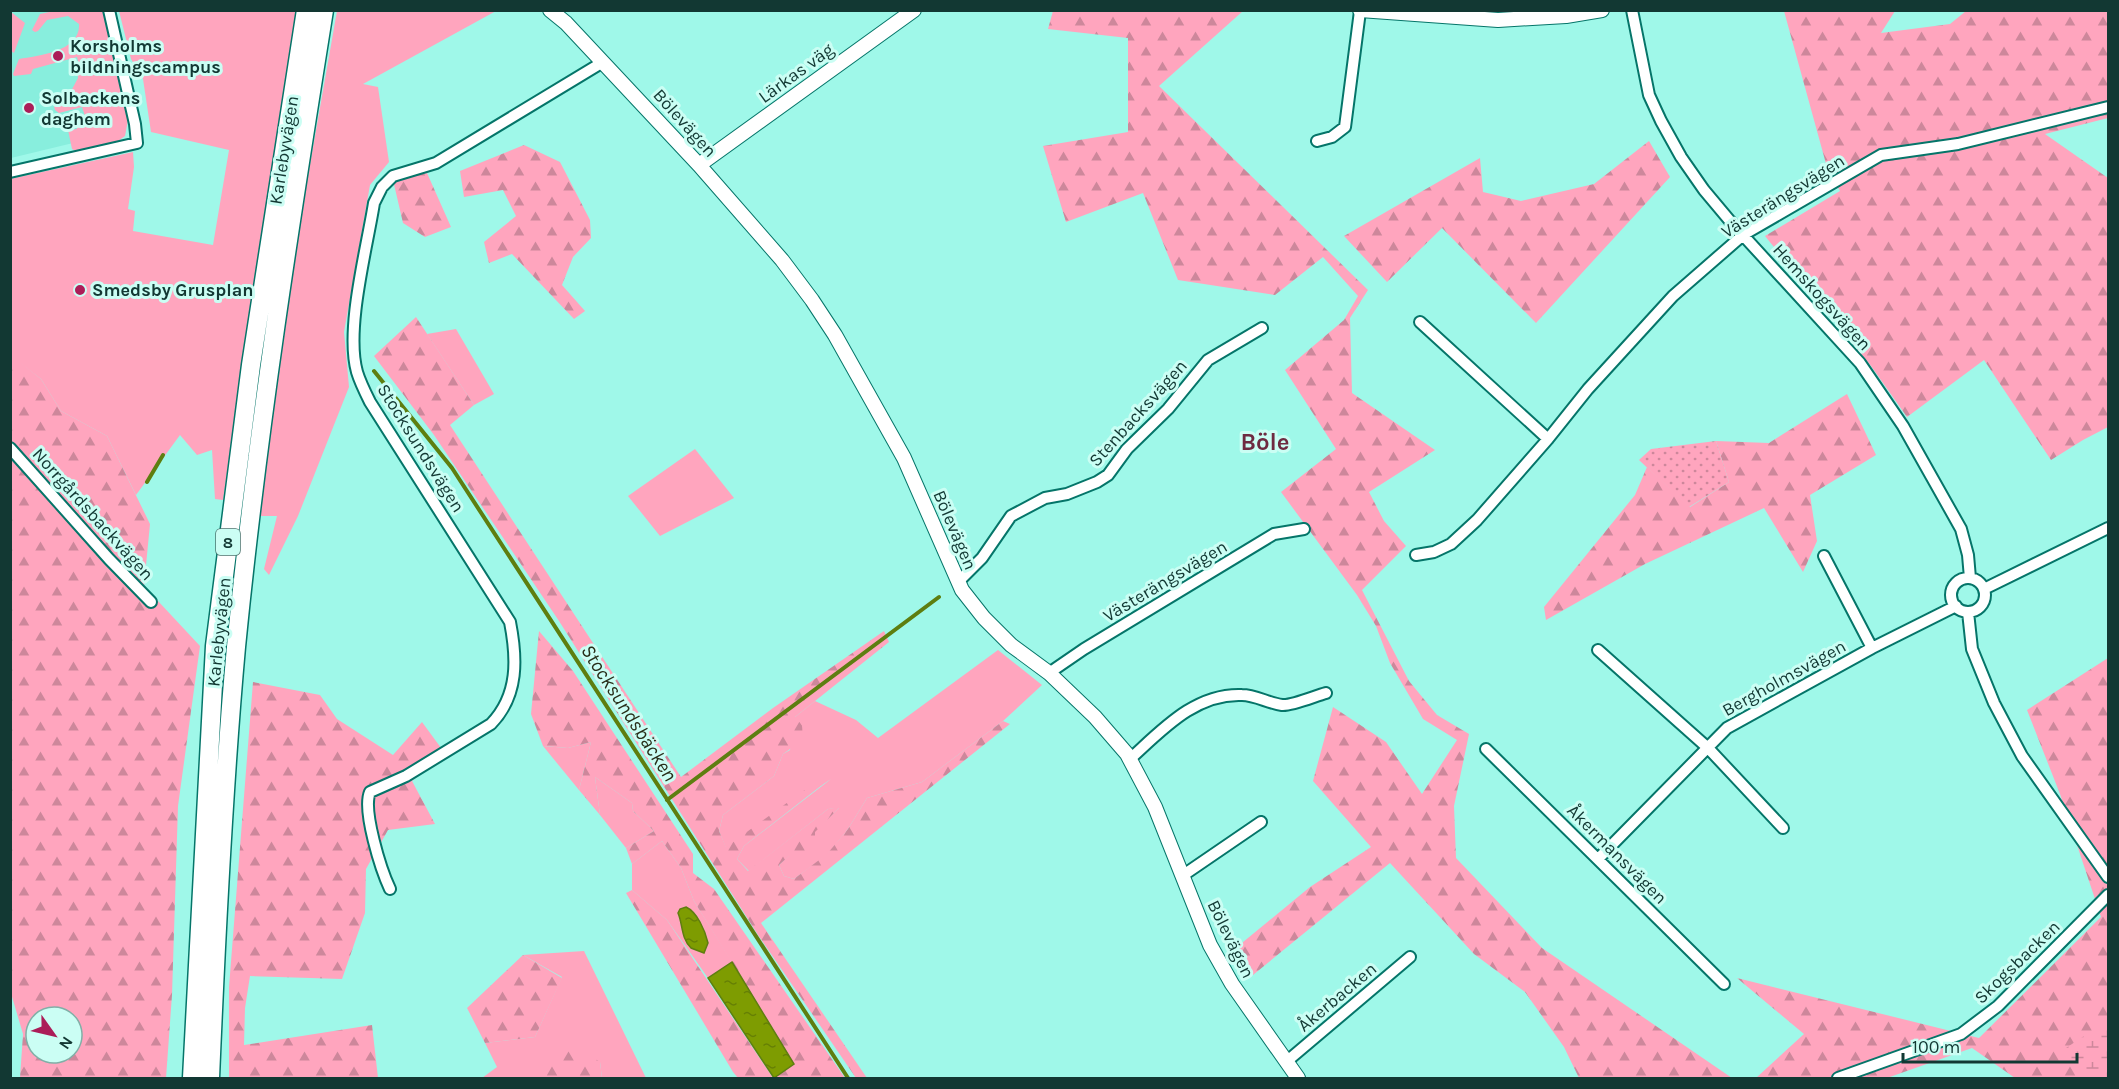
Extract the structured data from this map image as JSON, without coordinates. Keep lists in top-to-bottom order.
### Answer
{
  "streets": {
    "highway": ["Karlebyvägen", "8"],
    "street": [
      "Lärkas väg",
      "Bölevägen",
      "Västerängsvägen",
      "Hemskogsvägen",
      "Stenbacksvägen",
      "Stocksundsvägen",
      "Norrgårdsbackvägen",
      "Bergholmsvägen",
      "Åkermansvägen",
      "Skogsbacken",
      "Åkerbacken"
    ]
  },
  "crossings": [
    ["Lärkas väg", "Bölevägen"],
    ["Bölevägen", "Västerängsvägen"],
    ["Bölevägen", "Stenbacksvägen"],
    ["Bölevägen", "Stocksundsvägen"],
    ["Bölevägen", "Åkerbacken"],
    ["Västerängsvägen", "Hemskogsvägen"],
    ["Hemskogsvägen", "Bergholmsvägen"],
    ["Bergholmsvägen", "Åkermansvägen"]
  ],
  "districts": ["Böle"],
  "water": ["Stocksundsbäcken"],
  "places": ["Korsholms bildningscampus", "Solbackens daghem", "Smedsby Grusplan"],
  "scale_bar": "100 m",
  "north": "bottom right"
}
